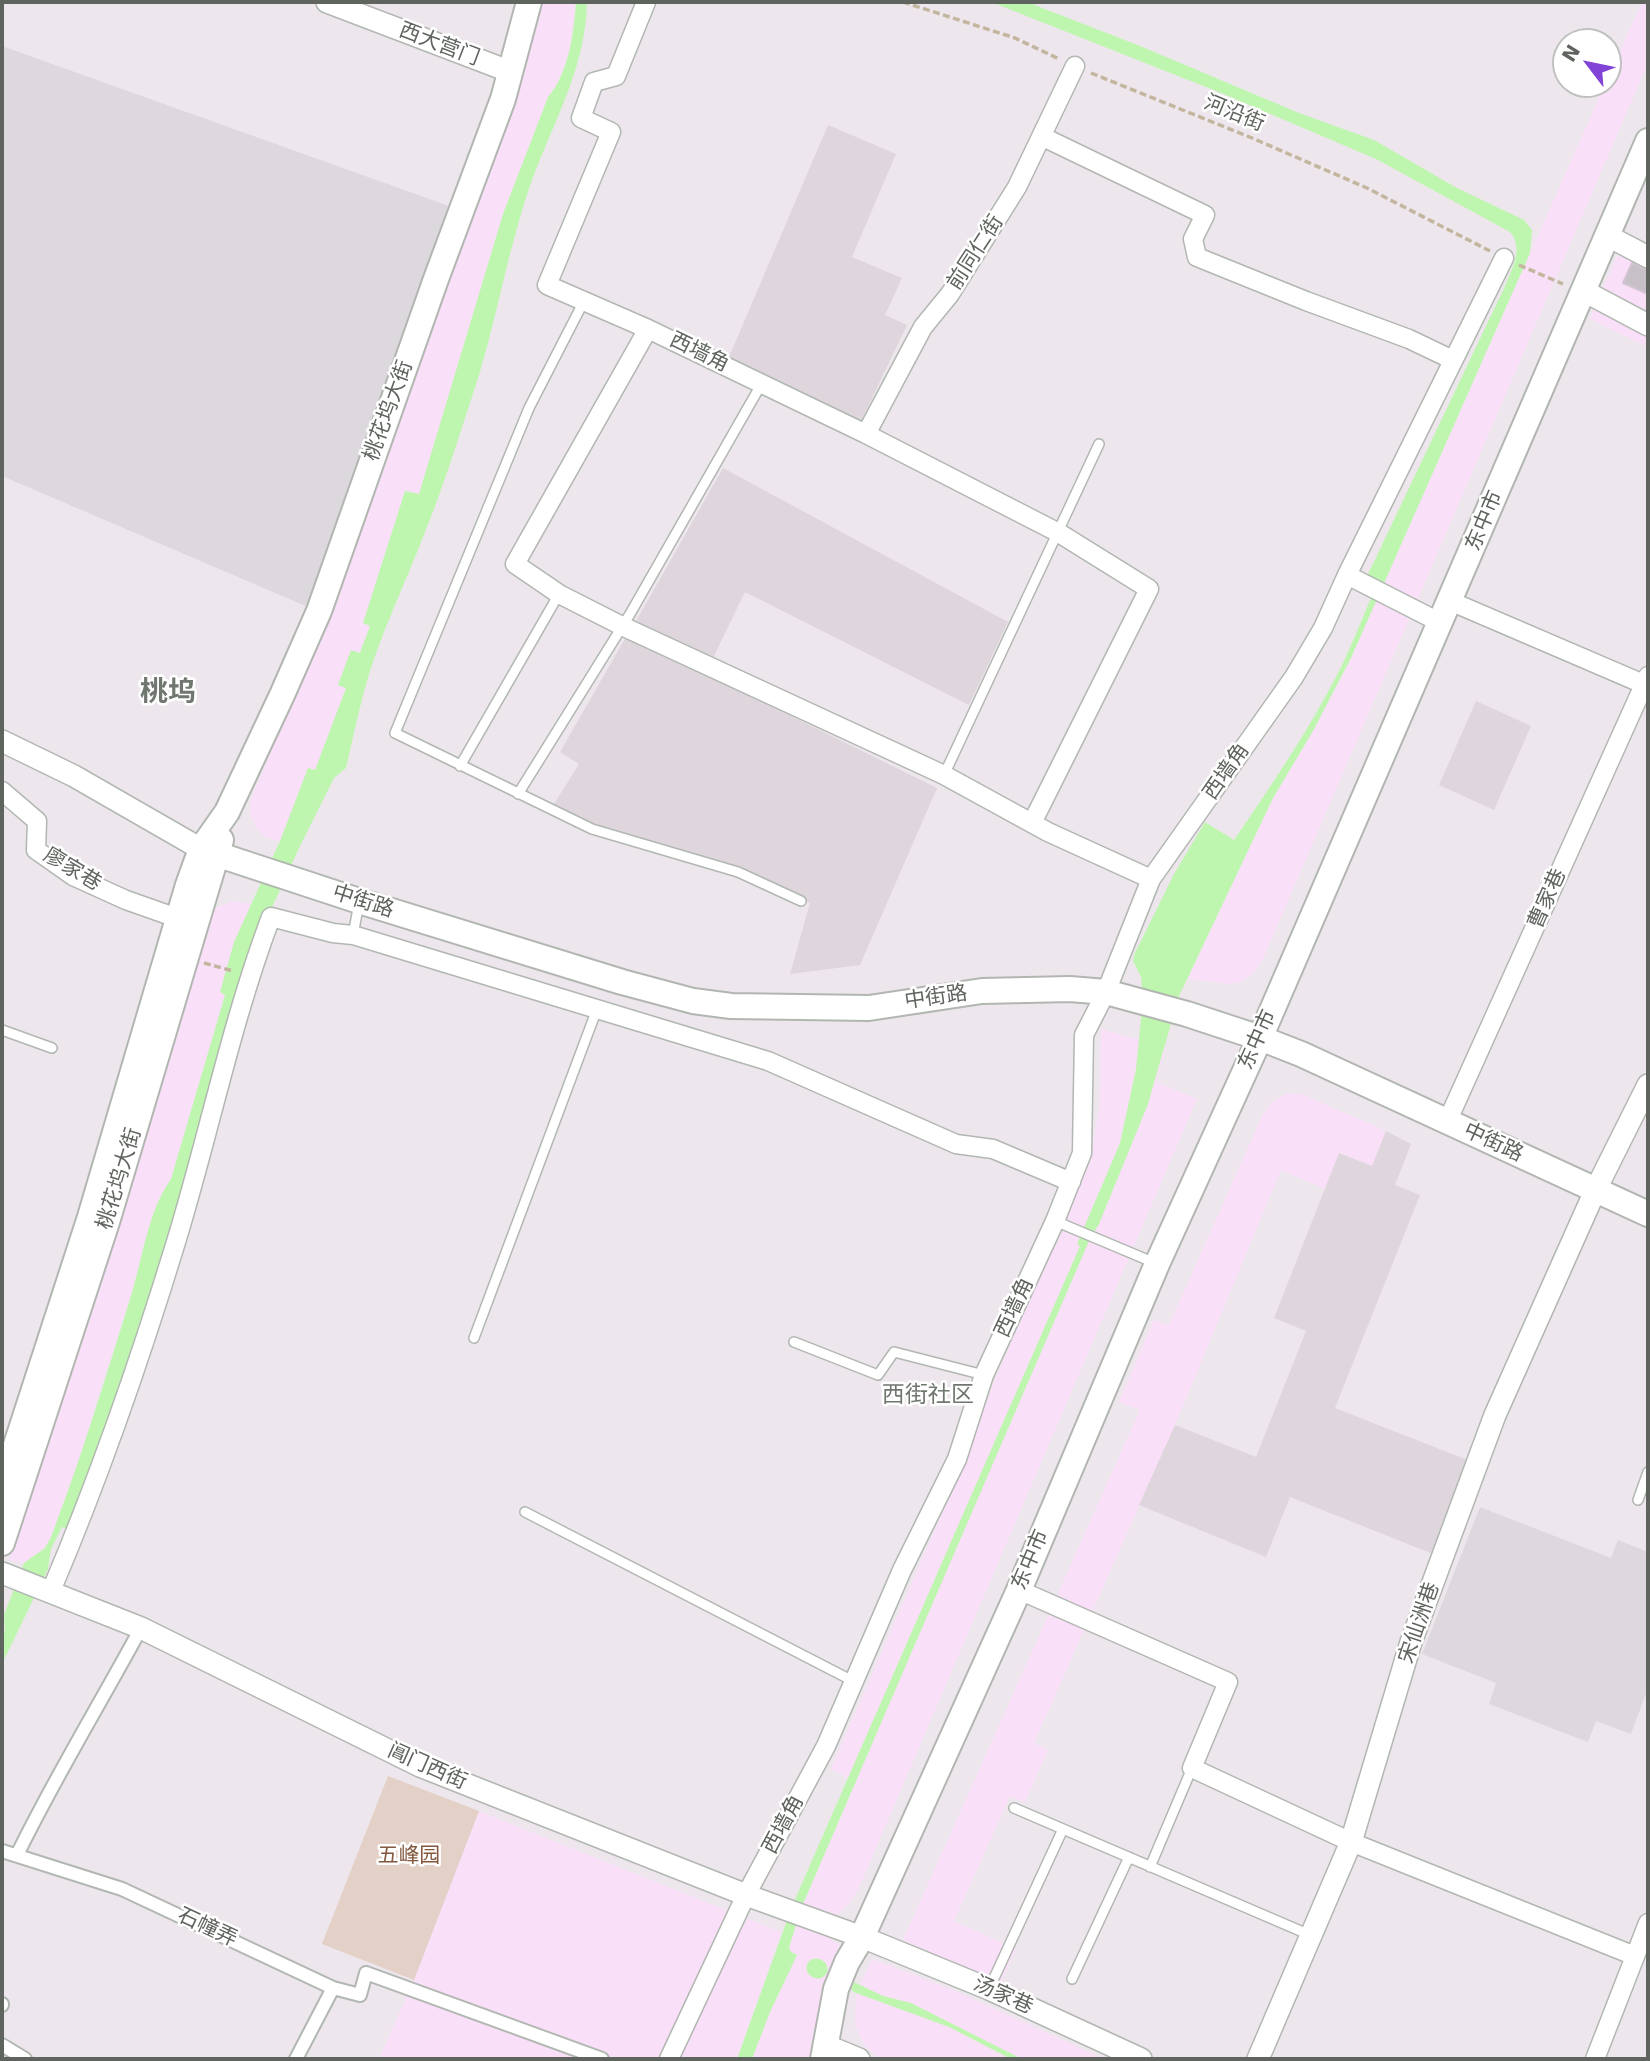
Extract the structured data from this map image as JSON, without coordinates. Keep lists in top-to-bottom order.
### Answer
{
  "streets": {
    "main road": ["桃花坞大街", "东中市", "中街路"],
    "street": [
      "西大营门",
      "前同仁街",
      "西墙角",
      "廖家巷",
      "曹家巷",
      "宋仙洲巷",
      "阊门西街",
      "石幢弄",
      "汤家巷"
    ],
    "path": ["河沿街"]
  },
  "crossings": [
    ["西大营门", "桃花坞大街"],
    ["河沿街", "前同仁街"],
    ["河沿街", "西墙角"],
    ["前同仁街", "西墙角"],
    ["西墙角", "中街路"],
    ["西墙角", "阊门西街"],
    ["桃花坞大街", "廖家巷"],
    ["桃花坞大街", "中街路"],
    ["东中市", "中街路"],
    ["东中市", "阊门西街"],
    ["东中市", "汤家巷"],
    ["曹家巷", "中街路"],
    ["中街路", "宋仙洲巷"],
    ["阊门西街", "汤家巷"]
  ],
  "districts": ["桃坞", "西街社区"],
  "parks": ["五峰园"],
  "north": "top left"
}
